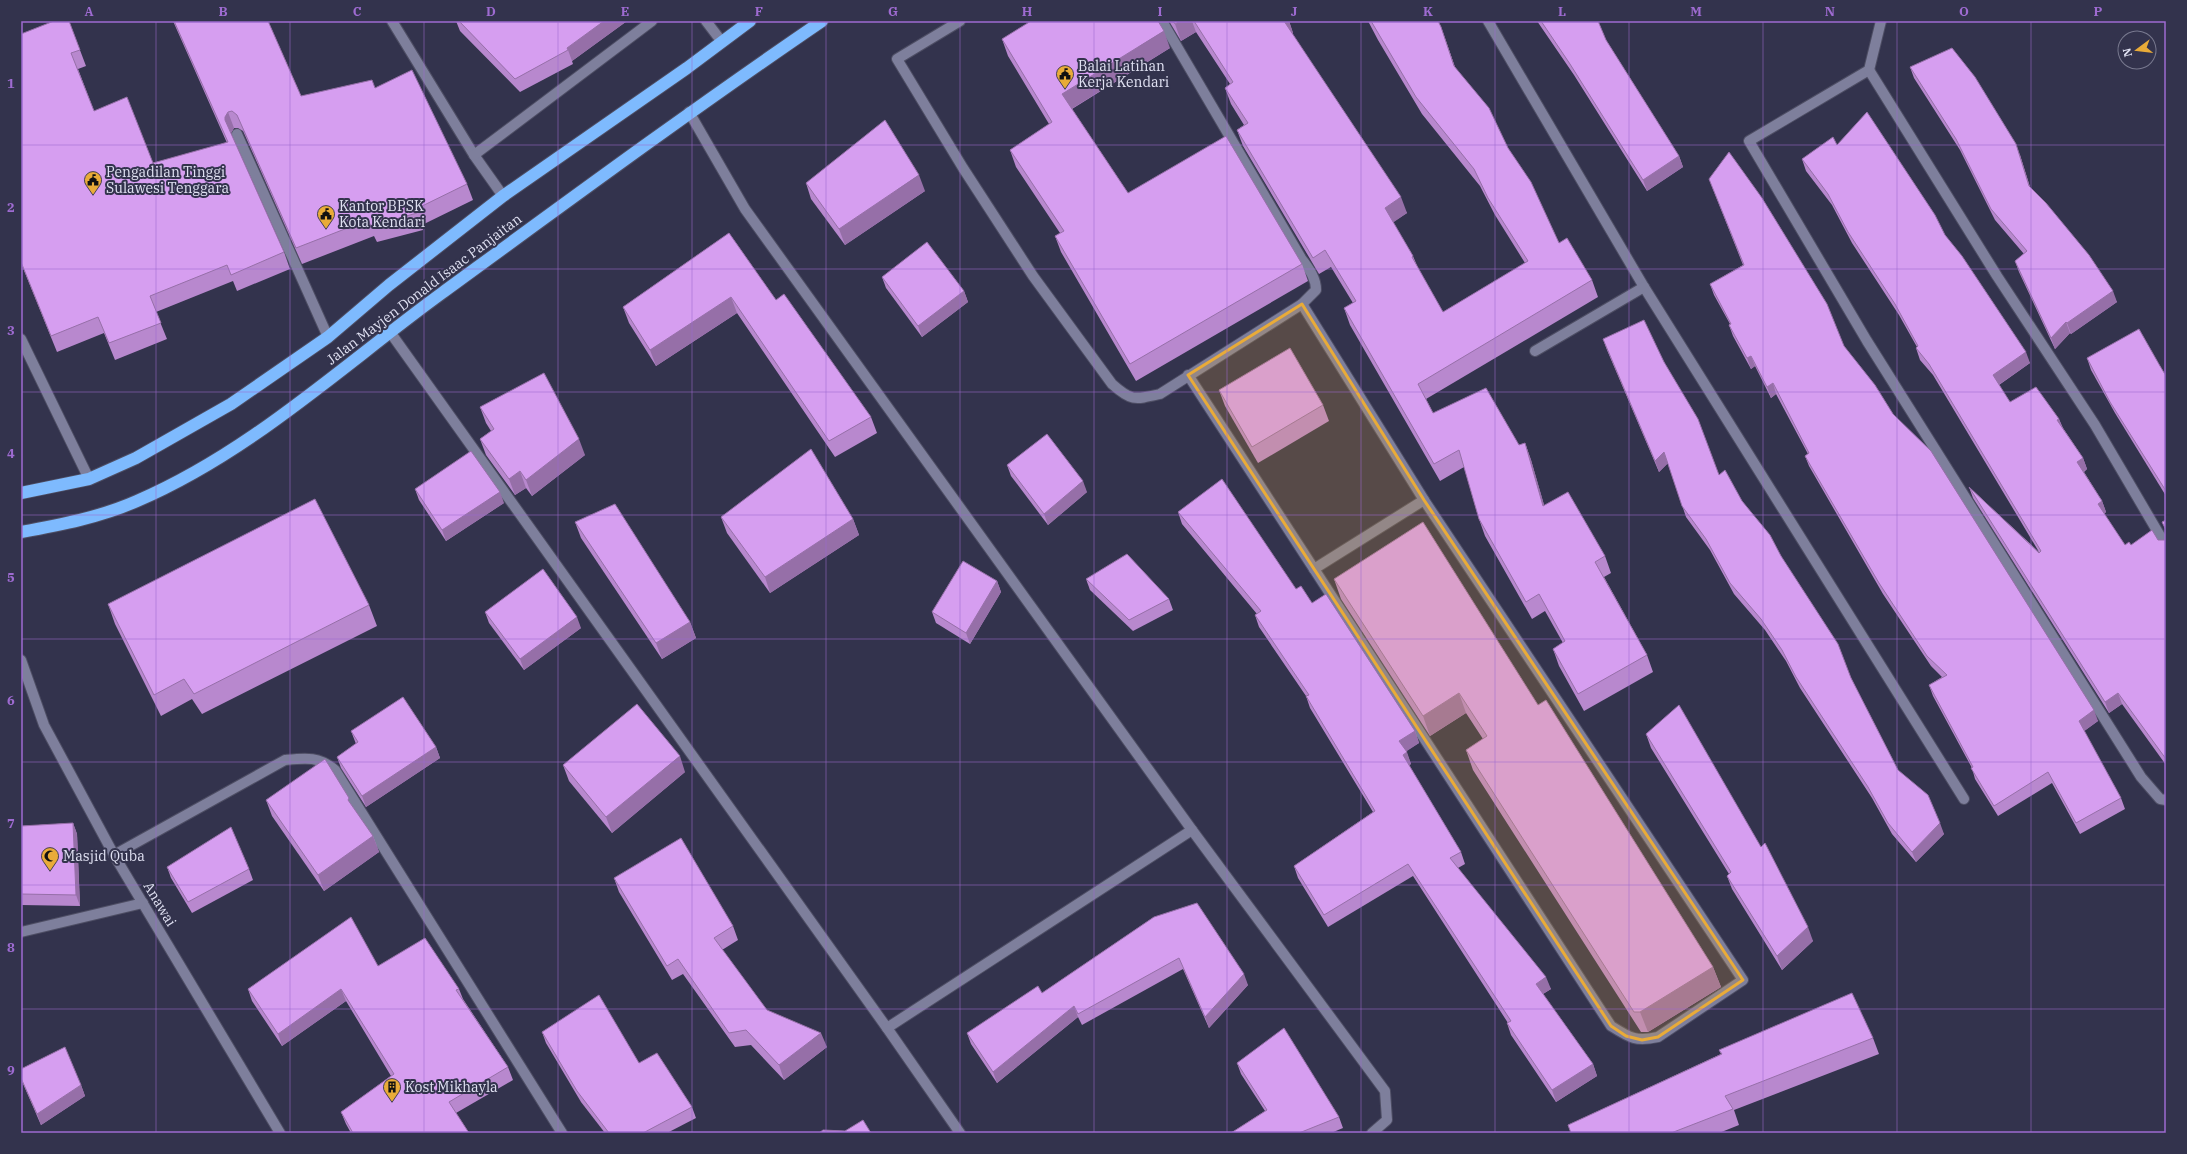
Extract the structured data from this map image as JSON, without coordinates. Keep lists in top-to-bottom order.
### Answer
{
  "streets": {
    "highway": ["Jalan Mayjen Donald Isaac Panjaitan"],
    "street": ["Anawai"]
  },
  "places": {
    "public building": ["Balai Latihan Kerja Kendari", "Pengadilan Tinggi Sulawesi Tenggara", "Kantor BPSK Kota Kendari"],
    "mosque": ["Masjid Quba"],
    "building": ["Kost Mikhayla"]
  },
  "north": "left",
  "grid": {
    "columns": [
      "A",
      "B",
      "C",
      "D",
      "E",
      "F",
      "G",
      "H",
      "I",
      "J",
      "K",
      "L",
      "M",
      "N",
      "O",
      "P"
    ],
    "rows": [
      "1",
      "2",
      "3",
      "4",
      "5",
      "6",
      "7",
      "8",
      "9"
    ]
  }
}
